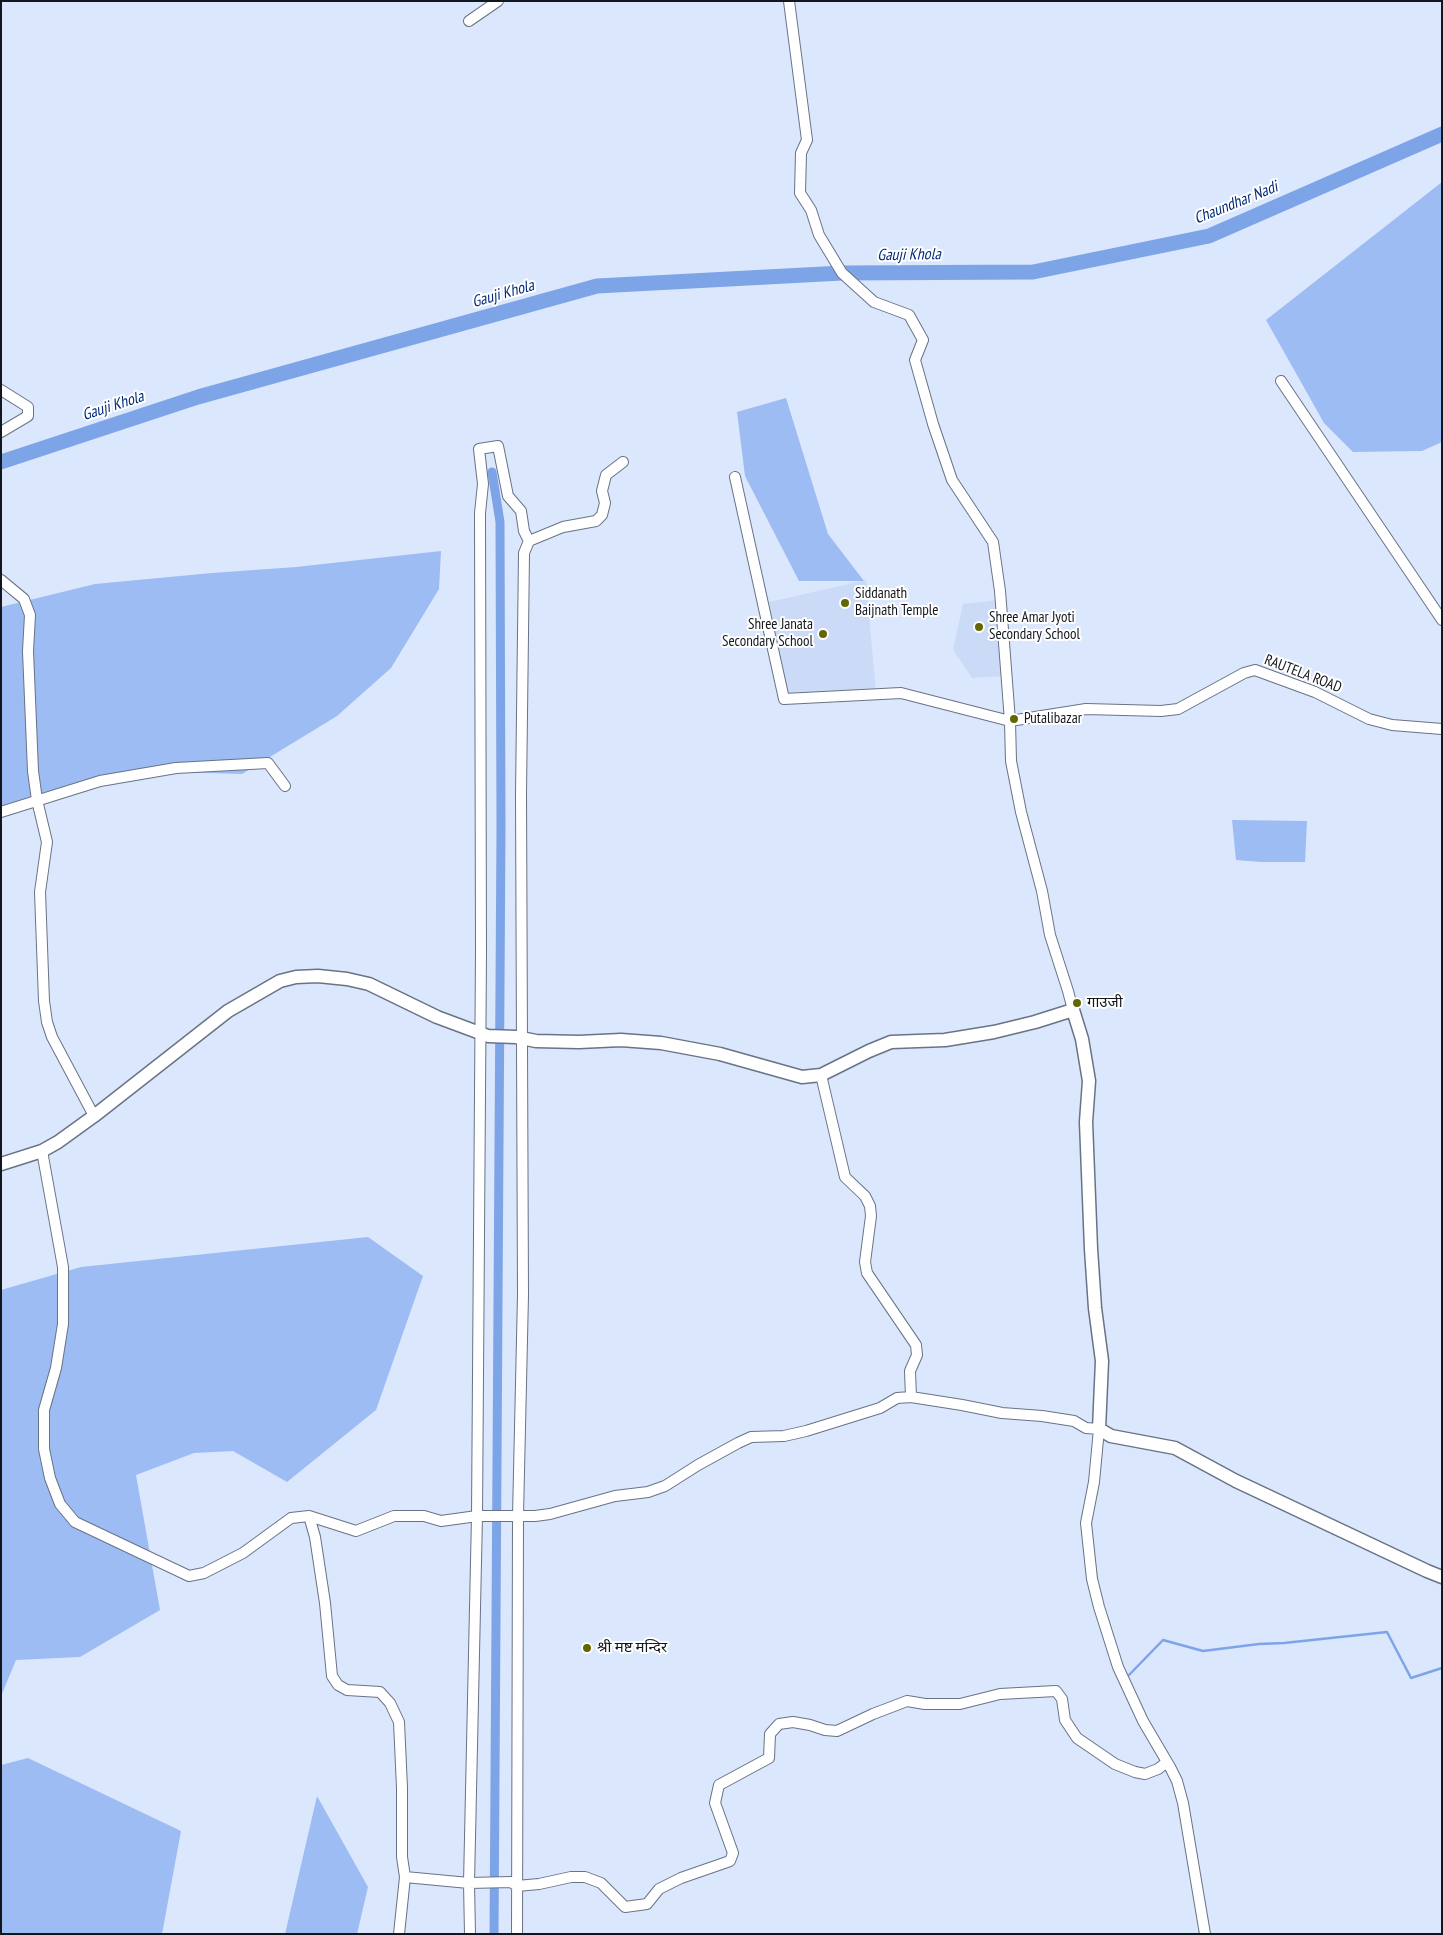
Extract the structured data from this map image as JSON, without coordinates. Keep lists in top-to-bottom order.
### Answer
{
  "streets": {
    "street": ["RAUTELA ROAD"]
  },
  "water": ["Chaundhar Nadi", "Gauji Khola"],
  "places": [
    "Siddanath Baijnath Temple",
    "Shree Amar Jyoti Secondary School",
    "Shree Janata Secondary School",
    "Putalibazar",
    "गाउजी",
    "श्री मष्ट मन्दिर"
  ]
}
